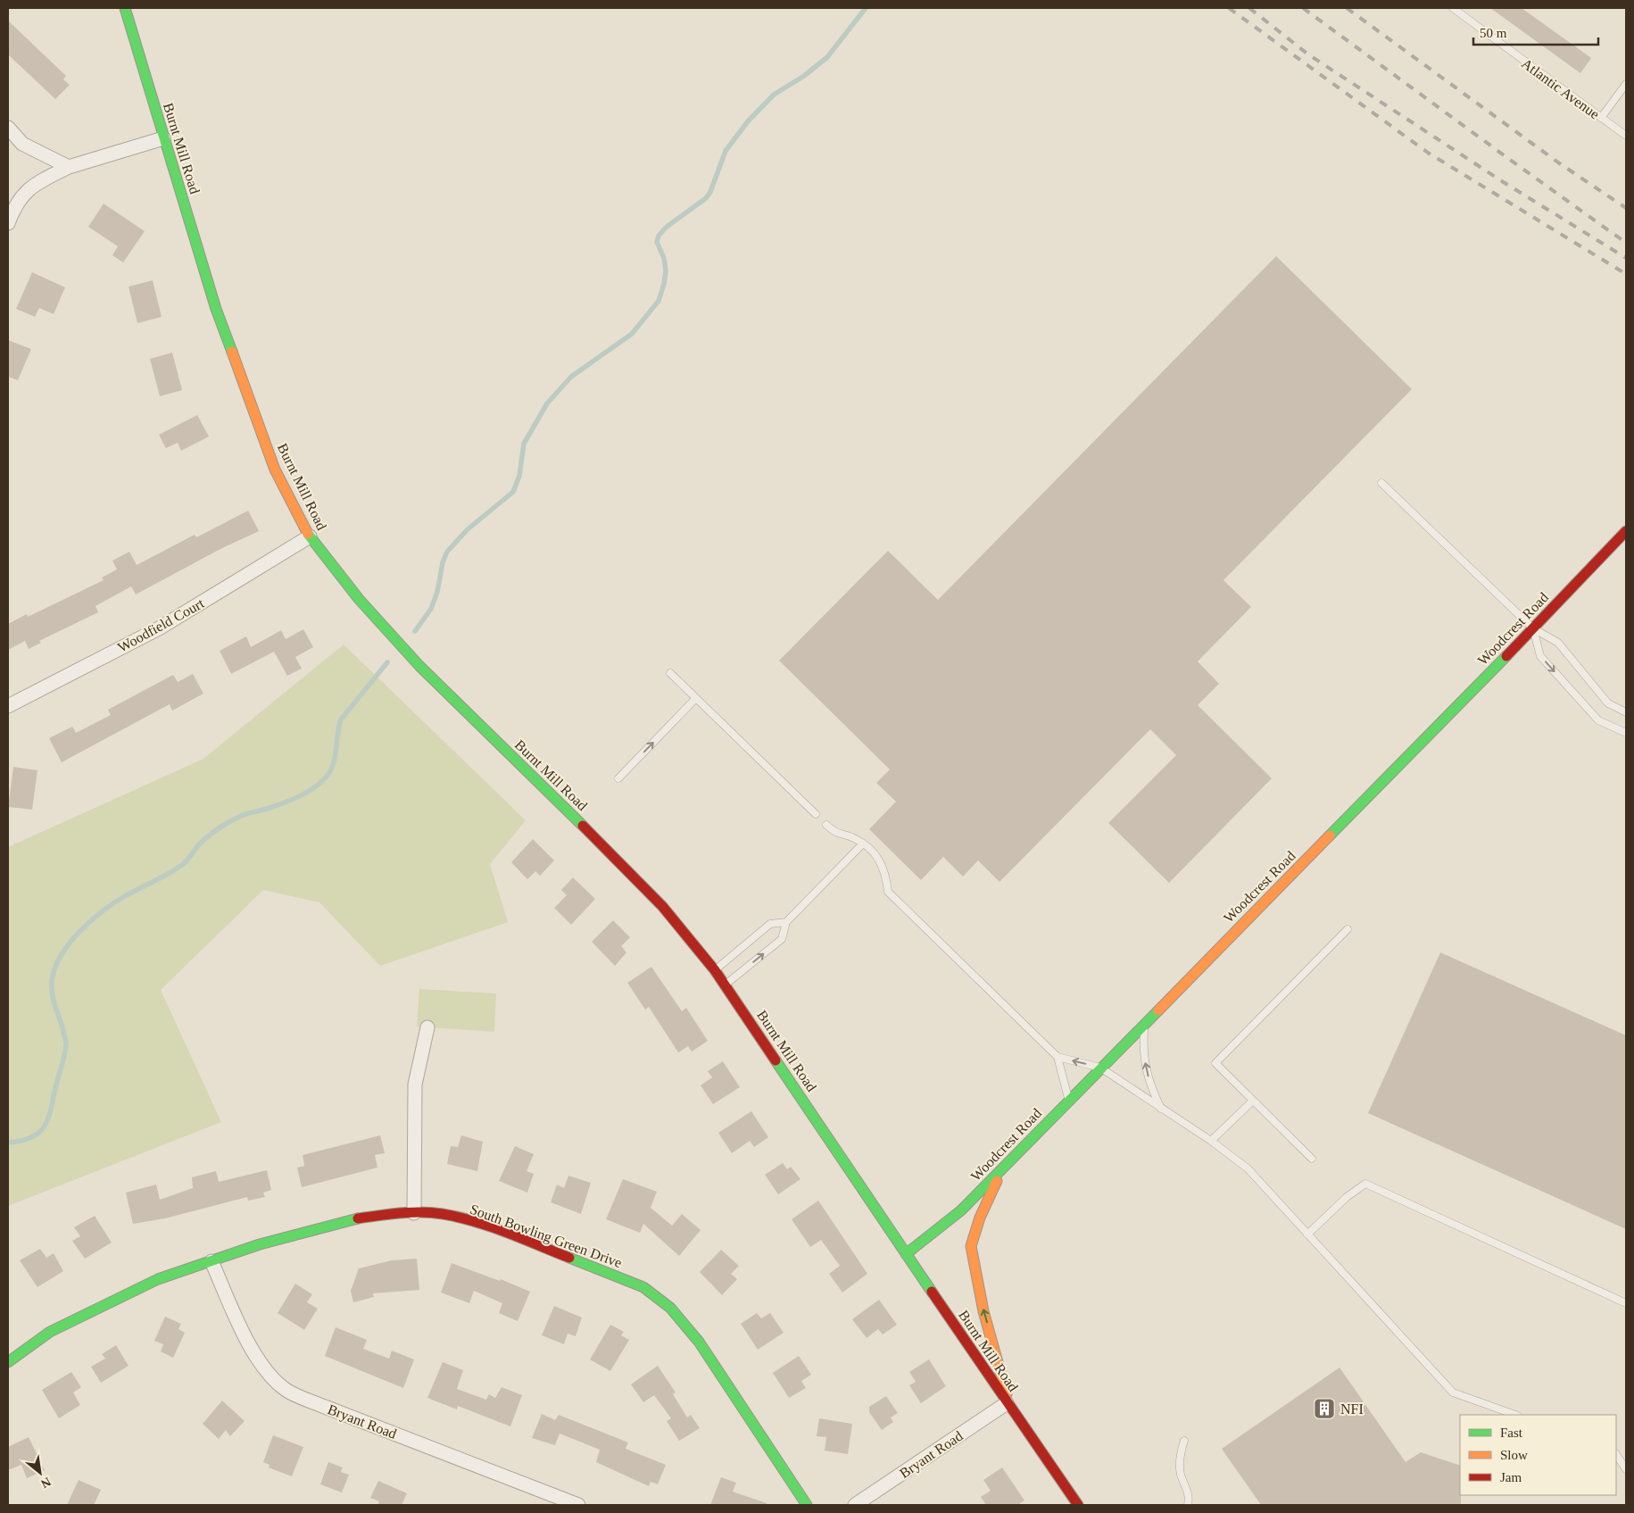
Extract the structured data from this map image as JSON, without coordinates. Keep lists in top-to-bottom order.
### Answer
{
  "streets": {
    "main road": ["Burnt Mill Road", "Woodcrest Road", "South Bowling Green Drive"],
    "street": ["Woodfield Court", "Bryant Road"],
    "lane": ["Atlantic Avenue"]
  },
  "crossings": [
    ["Burnt Mill Road", "Woodfield Court"],
    ["Burnt Mill Road", "Woodcrest Road"],
    ["Burnt Mill Road", "Bryant Road"],
    ["South Bowling Green Drive", "Bryant Road"]
  ],
  "places": {
    "building": ["NFI"]
  },
  "legend": ["Fast", "Slow", "Jam"],
  "scale_bar": "50 m",
  "north": "bottom right"
}
